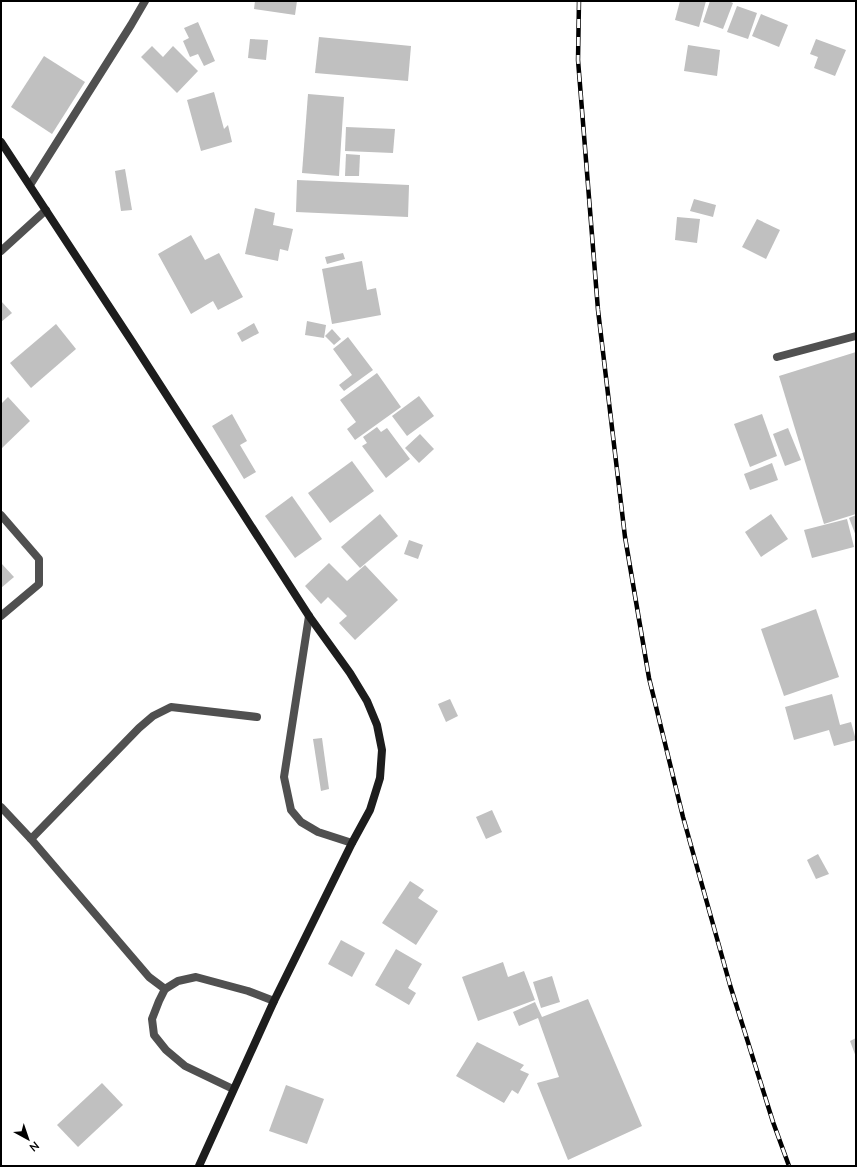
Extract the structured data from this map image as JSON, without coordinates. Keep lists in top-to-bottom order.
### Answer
{
  "north": "bottom right"
}
